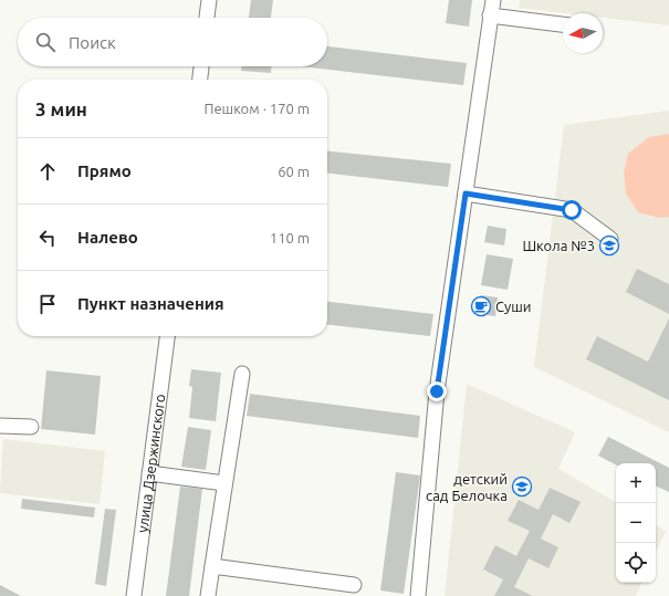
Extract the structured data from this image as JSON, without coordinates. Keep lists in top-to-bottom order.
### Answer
{
  "streets": {
    "street": ["улица Дзержинского"]
  },
  "places": {
    "school or university": ["Школа №3", "детский сад Белочка"],
    "cafe": ["Суши"]
  },
  "north": "left",
  "page": {
    "search": "Поиск",
    "heading": ["3 мин", "Пешком · 170 m"],
    "list": [
      ["Прямо", "60 m"],
      ["Налево", "110 m"],
      "Пункт назначения"
    ],
    "map_buttons": ["+", "−"]
  }
}
